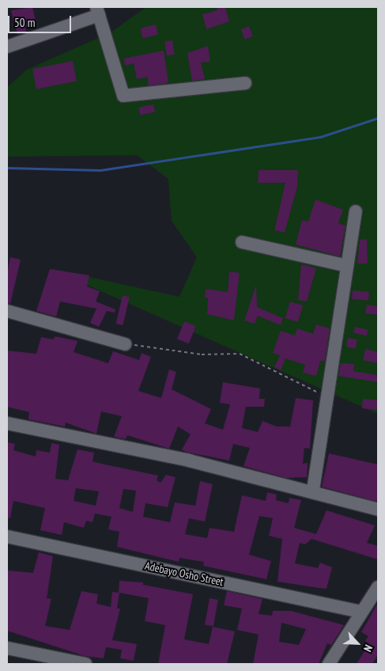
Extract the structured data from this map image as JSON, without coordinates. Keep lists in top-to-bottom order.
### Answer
{
  "streets": {
    "street": ["Adebayo Osho Street"]
  },
  "scale_bar": "50 m",
  "north": "bottom right"
}
